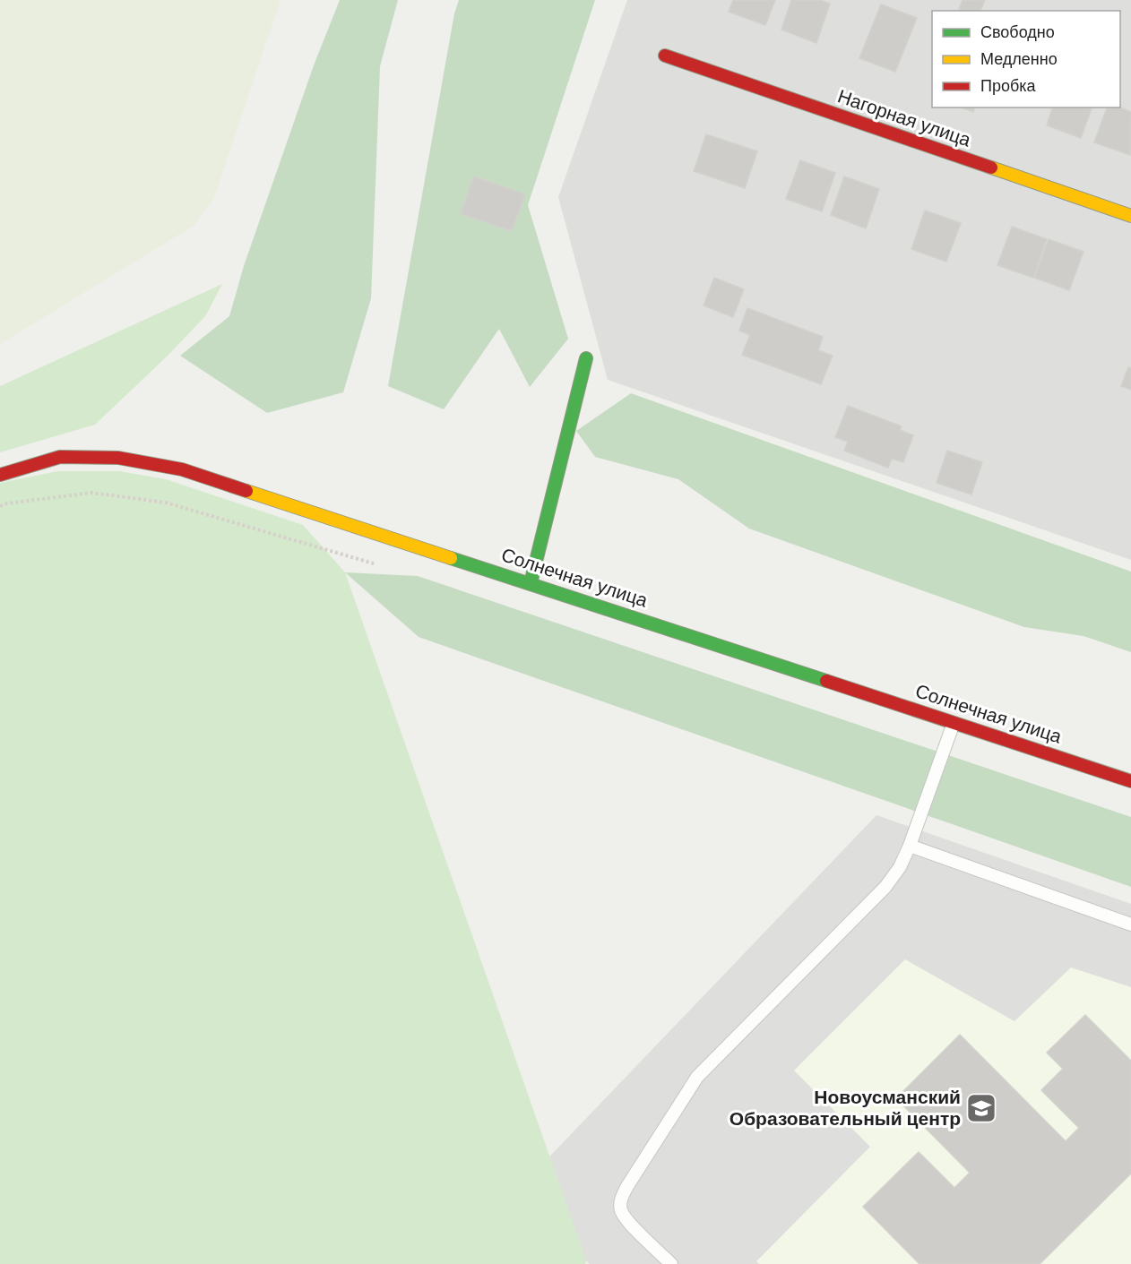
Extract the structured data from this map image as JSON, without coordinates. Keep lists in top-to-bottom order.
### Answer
{
  "streets": {
    "street": ["Нагорная улица", "Солнечная улица"]
  },
  "places": {
    "school or university": ["Новоусманский Образовательный центр"]
  },
  "legend": ["Свободно", "Медленно", "Пробка"]
}
